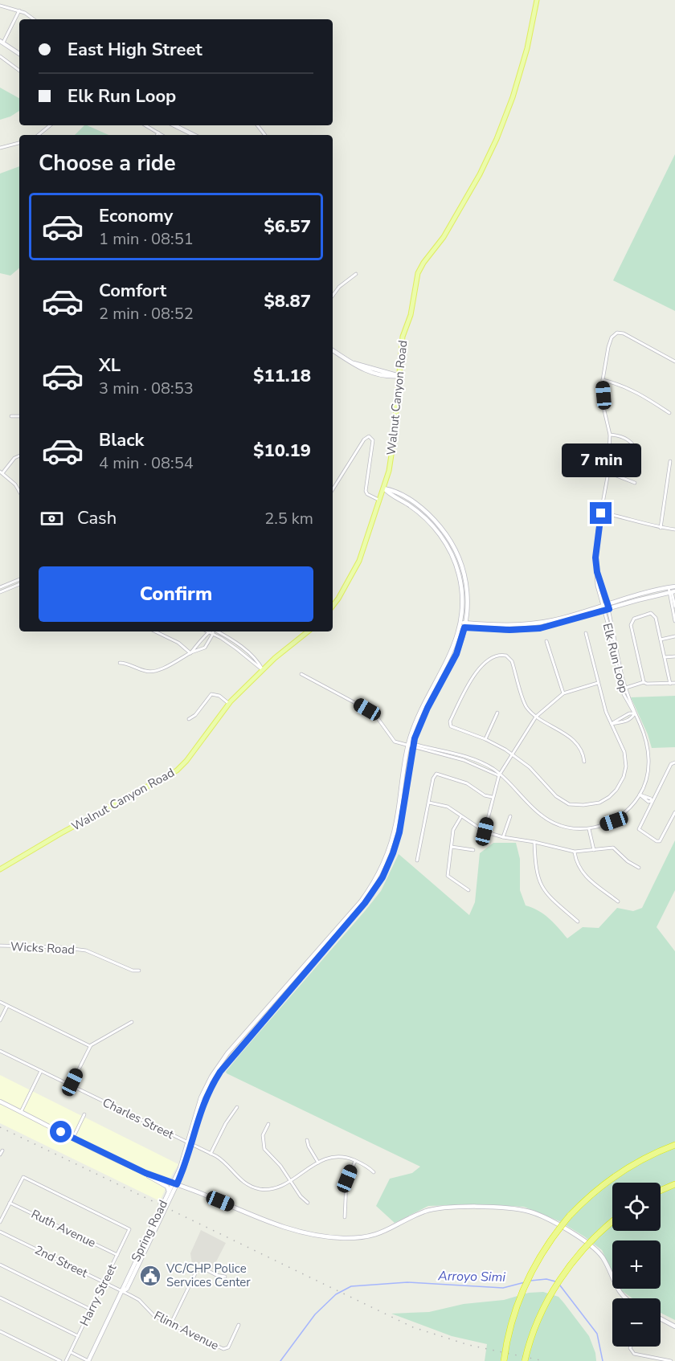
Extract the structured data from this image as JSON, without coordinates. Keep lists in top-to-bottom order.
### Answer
{
  "streets": {
    "main road": ["Walnut Canyon Road", "Spring Road"],
    "street": [
      "Elk Run Loop",
      "Wicks Road",
      "Charles Street",
      "Ruth Avenue",
      "2nd Street",
      "Harry Street",
      "Flinn Avenue"
    ]
  },
  "crossings": [
    ["Walnut Canyon Road", "Spring Road"],
    ["Elk Run Loop", "Spring Road"],
    ["Charles Street", "Spring Road"],
    ["Ruth Avenue", "Harry Street"],
    ["Spring Road", "2nd Street"],
    ["Spring Road", "Flinn Avenue"],
    ["2nd Street", "Harry Street"],
    ["2nd Street", "Flinn Avenue"]
  ],
  "water": ["Arroyo Simi"],
  "places": {
    "public building": ["VC/CHP Police Services Center"]
  },
  "page": {
    "banner": ["East High Street", "Elk Run Loop"],
    "heading": "Choose a ride",
    "list": [
      {
        "name": "Economy",
        "note": "1 min · 08:51",
        "value": "$6.57"
      },
      {
        "name": "Comfort",
        "note": "2 min · 08:52",
        "value": "$8.87"
      },
      {
        "name": "XL",
        "note": "3 min · 08:53",
        "value": "$11.18"
      },
      {
        "name": "Black",
        "note": "4 min · 08:54",
        "value": "$10.19"
      }
    ],
    "bubble": "7 min",
    "pay": ["Cash", "2.5 km"],
    "buttons": "Confirm",
    "map_buttons": ["+", "−"]
  }
}
